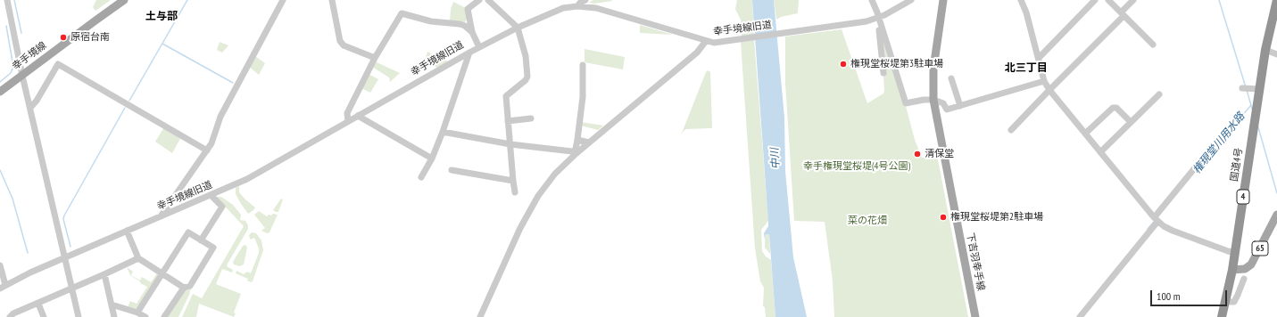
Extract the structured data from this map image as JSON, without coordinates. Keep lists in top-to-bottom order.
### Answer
{
  "streets": {
    "highway": ["国道4号", "4"],
    "main road": ["幸手境線", "65", "下吉羽幸手線"],
    "street": ["幸手境線旧道"]
  },
  "crossings": [
    ["国道4号", "4"],
    ["国道4号", "65"],
    ["4", "65"]
  ],
  "districts": ["土与部", "北三丁目"],
  "water": ["権現堂川用水路", "中川"],
  "parks": ["幸手権現堂桜堤(4号公園)", "菜の花畑"],
  "places": [
    "原宿台南",
    "権現堂桜堤第3駐車場",
    "清保堂",
    "権現堂桜堤第2駐車場"
  ],
  "scale_bar": "100 m"
}
